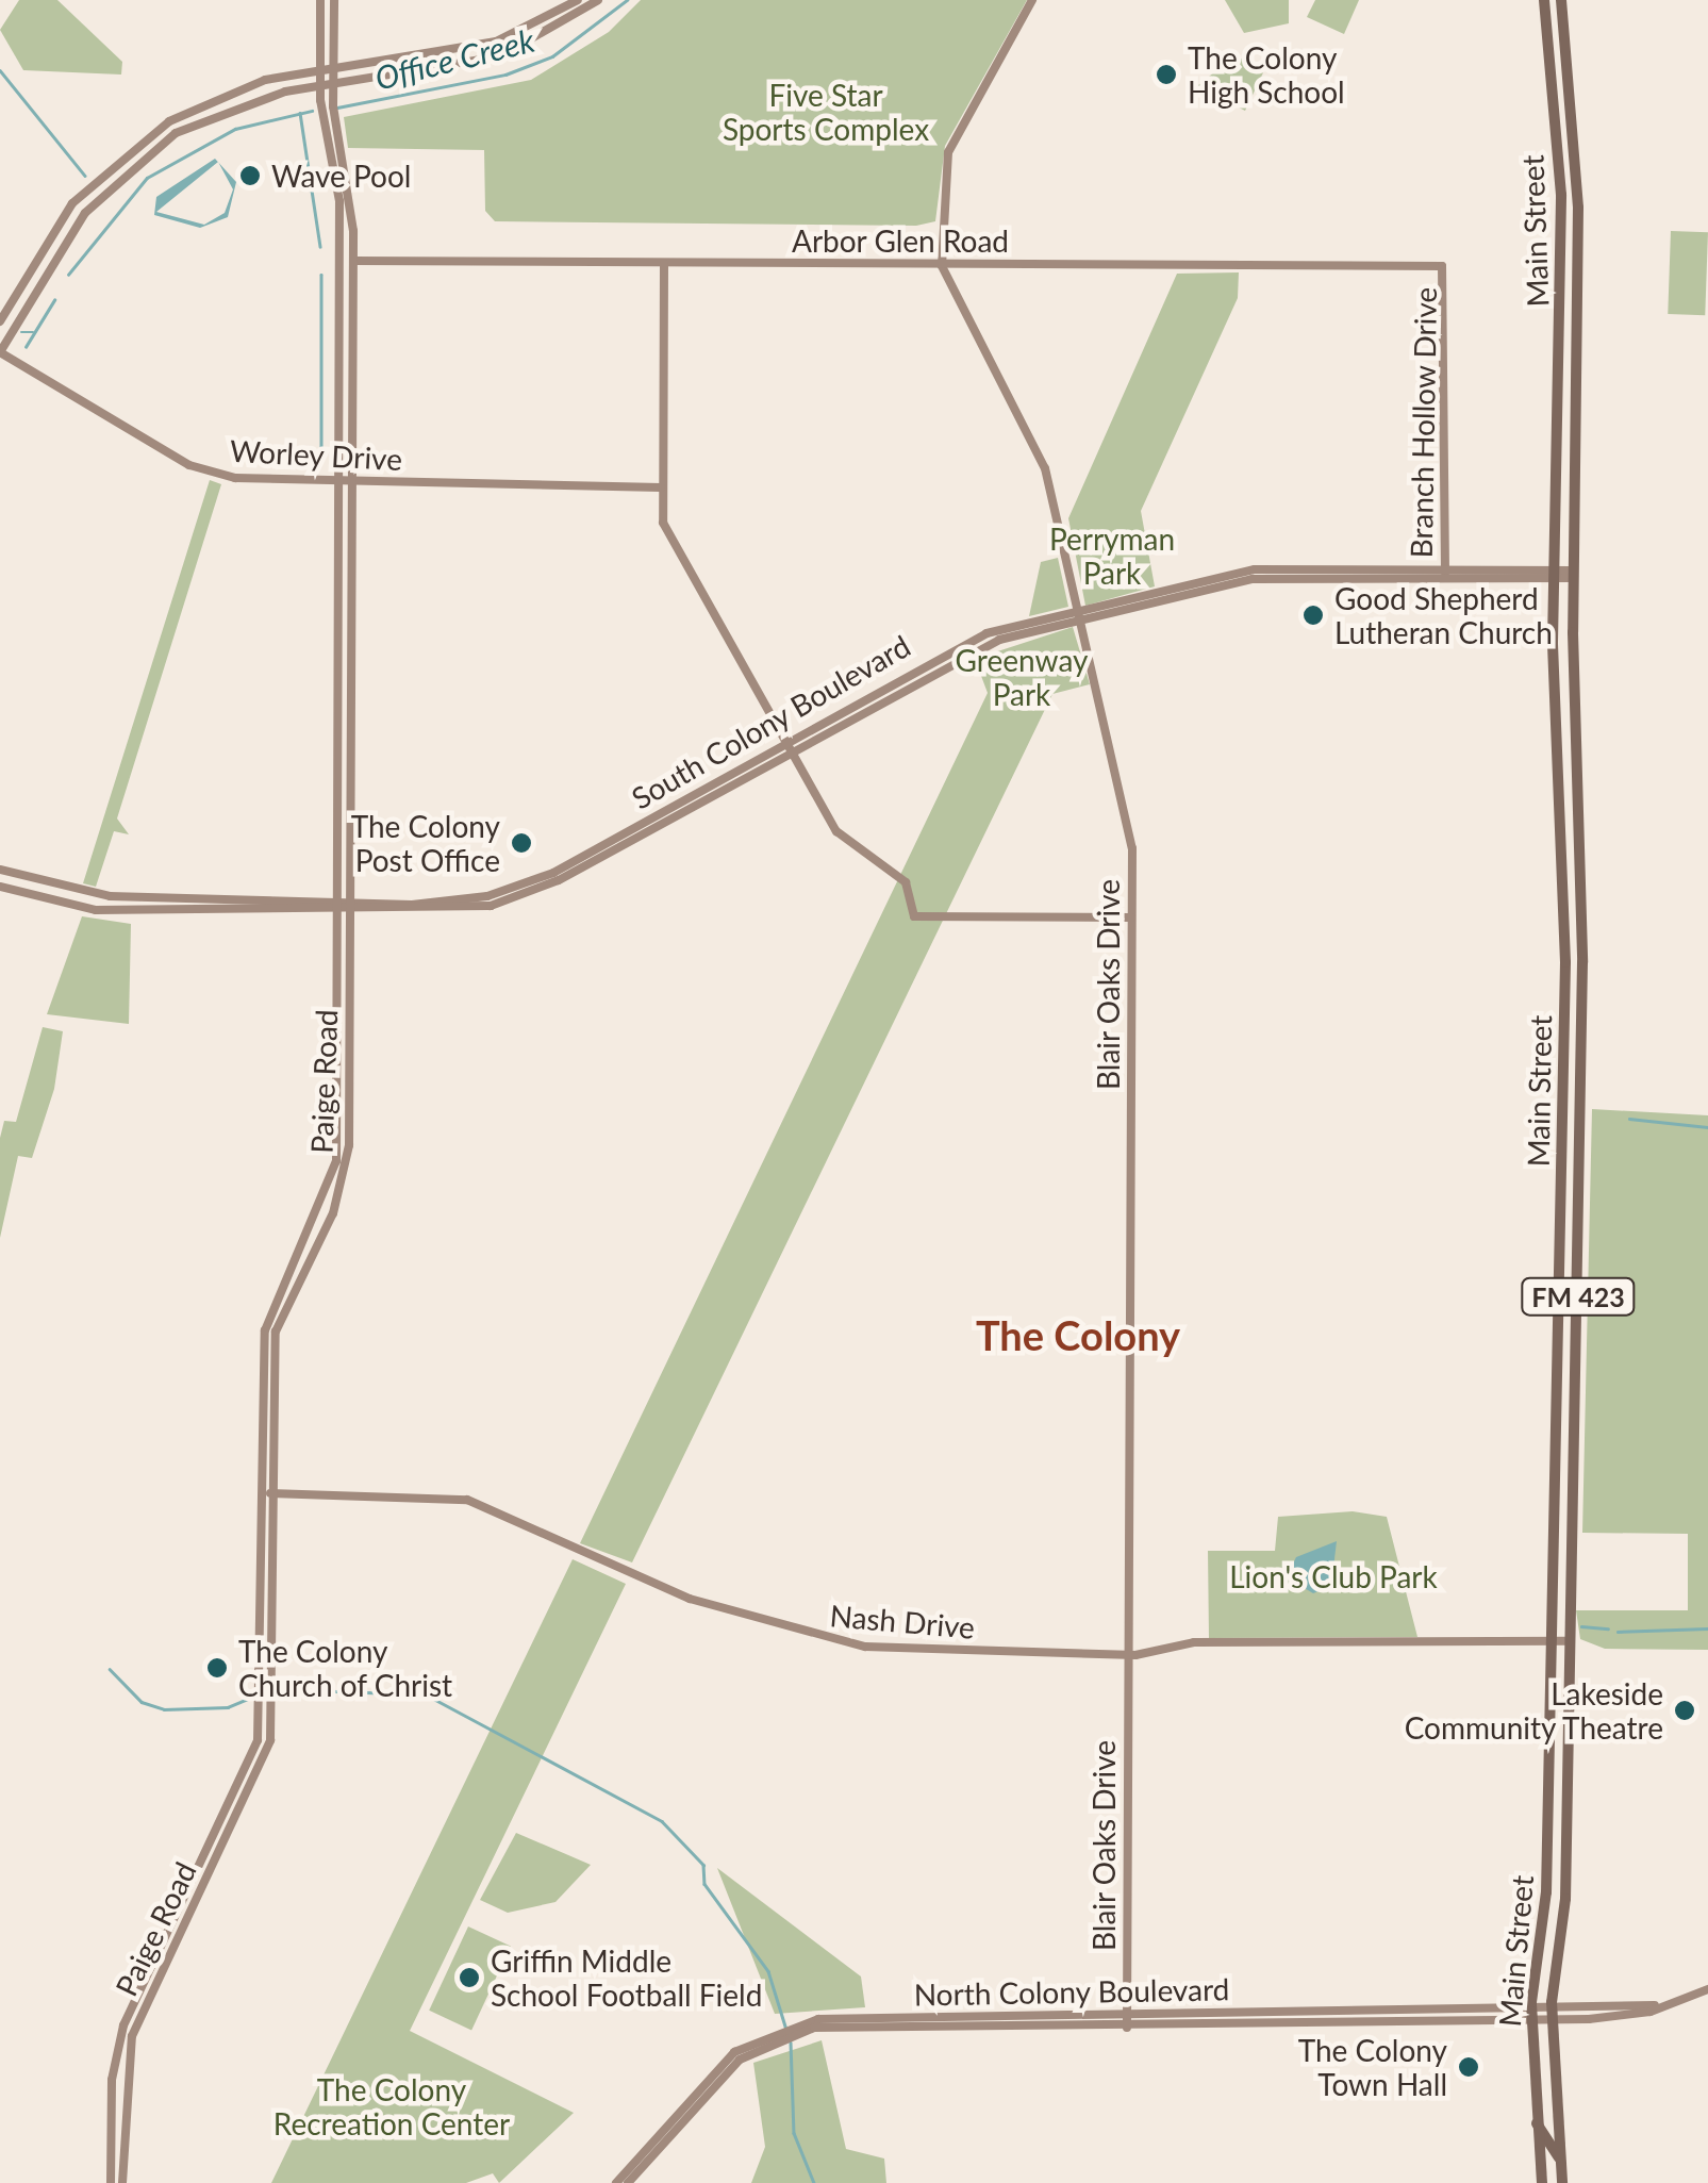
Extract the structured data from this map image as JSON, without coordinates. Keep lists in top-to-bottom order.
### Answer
{
  "streets": {
    "main road": [
      "Main Street",
      "Arbor Glen Road",
      "Branch Hollow Drive",
      "Worley Drive",
      "South Colony Boulevard",
      "Blair Oaks Drive",
      "Paige Road",
      "FM 423",
      "Nash Drive",
      "North Colony Boulevard"
    ]
  },
  "crossings": [
    ["Main Street", "South Colony Boulevard"],
    ["Main Street", "Nash Drive"],
    ["Main Street", "North Colony Boulevard"],
    ["Arbor Glen Road", "Branch Hollow Drive"],
    ["Arbor Glen Road", "Blair Oaks Drive"],
    ["Arbor Glen Road", "Paige Road"],
    ["Branch Hollow Drive", "South Colony Boulevard"],
    ["Worley Drive", "Paige Road"],
    ["South Colony Boulevard", "Blair Oaks Drive"],
    ["South Colony Boulevard", "Paige Road"],
    ["Blair Oaks Drive", "Nash Drive"],
    ["Blair Oaks Drive", "North Colony Boulevard"],
    ["Paige Road", "Nash Drive"]
  ],
  "districts": ["The Colony"],
  "water": ["Office Creek"],
  "parks": [
    "Five Star Sports Complex",
    "Perryman Park",
    "Greenway Park",
    "Lion's Club Park",
    "The Colony Recreation Center"
  ],
  "places": [
    "The Colony High School",
    "Wave Pool",
    "Good Shepherd Lutheran Church",
    "The Colony Post Office",
    "The Colony Church of Christ",
    "Lakeside Community Theatre",
    "Griffin Middle School Football Field",
    "The Colony Town Hall"
  ]
}
